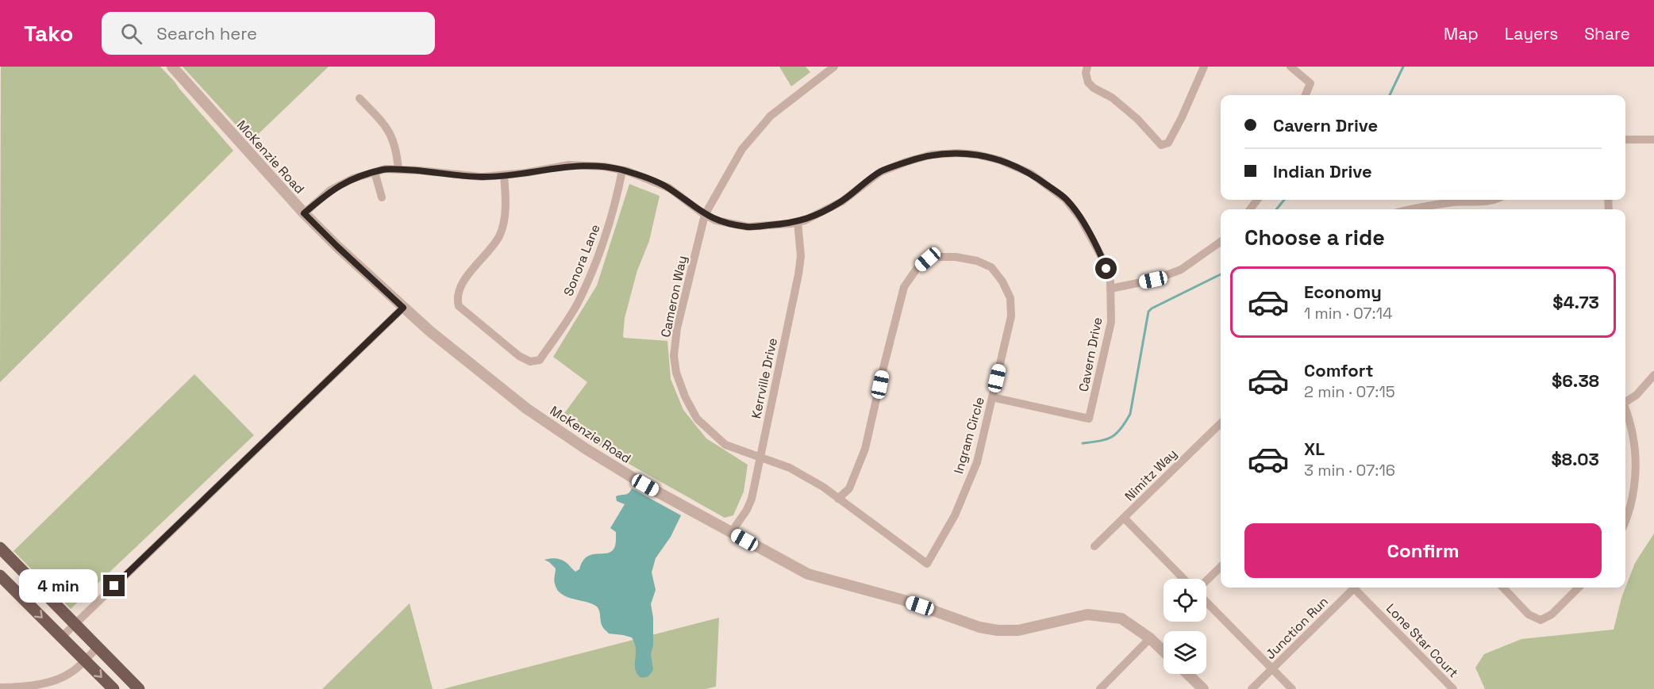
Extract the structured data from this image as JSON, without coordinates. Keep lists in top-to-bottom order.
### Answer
{
  "streets": {
    "street": [
      "McKenzie Road",
      "Sonora Lane",
      "Cameron Way",
      "Cavern Drive",
      "Kerrville Drive",
      "Ingram Circle",
      "Nimitz Way",
      "Junction Run",
      "Lone Star Court"
    ]
  },
  "crossings": [
    ["McKenzie Road", "Cavern Drive"],
    ["McKenzie Road", "Kerrville Drive"],
    ["Sonora Lane", "Cavern Drive"],
    ["Cameron Way", "Cavern Drive"],
    ["Cameron Way", "Kerrville Drive"],
    ["Cameron Way", "Ingram Circle"],
    ["Cavern Drive", "Kerrville Drive"],
    ["Cavern Drive", "Ingram Circle"]
  ],
  "page": {
    "header": "Tako",
    "search": "Search here",
    "nav": ["Map", "Layers", "Share"],
    "banner": ["Cavern Drive", "Indian Drive"],
    "heading": "Choose a ride",
    "list": [
      {
        "name": "Economy",
        "note": "1 min · 07:14",
        "value": "$4.73"
      },
      {
        "name": "Comfort",
        "note": "2 min · 07:15",
        "value": "$6.38"
      },
      {
        "name": "XL",
        "note": "3 min · 07:16",
        "value": "$8.03"
      }
    ],
    "buttons": "Confirm",
    "bubble": "4 min"
  }
}
